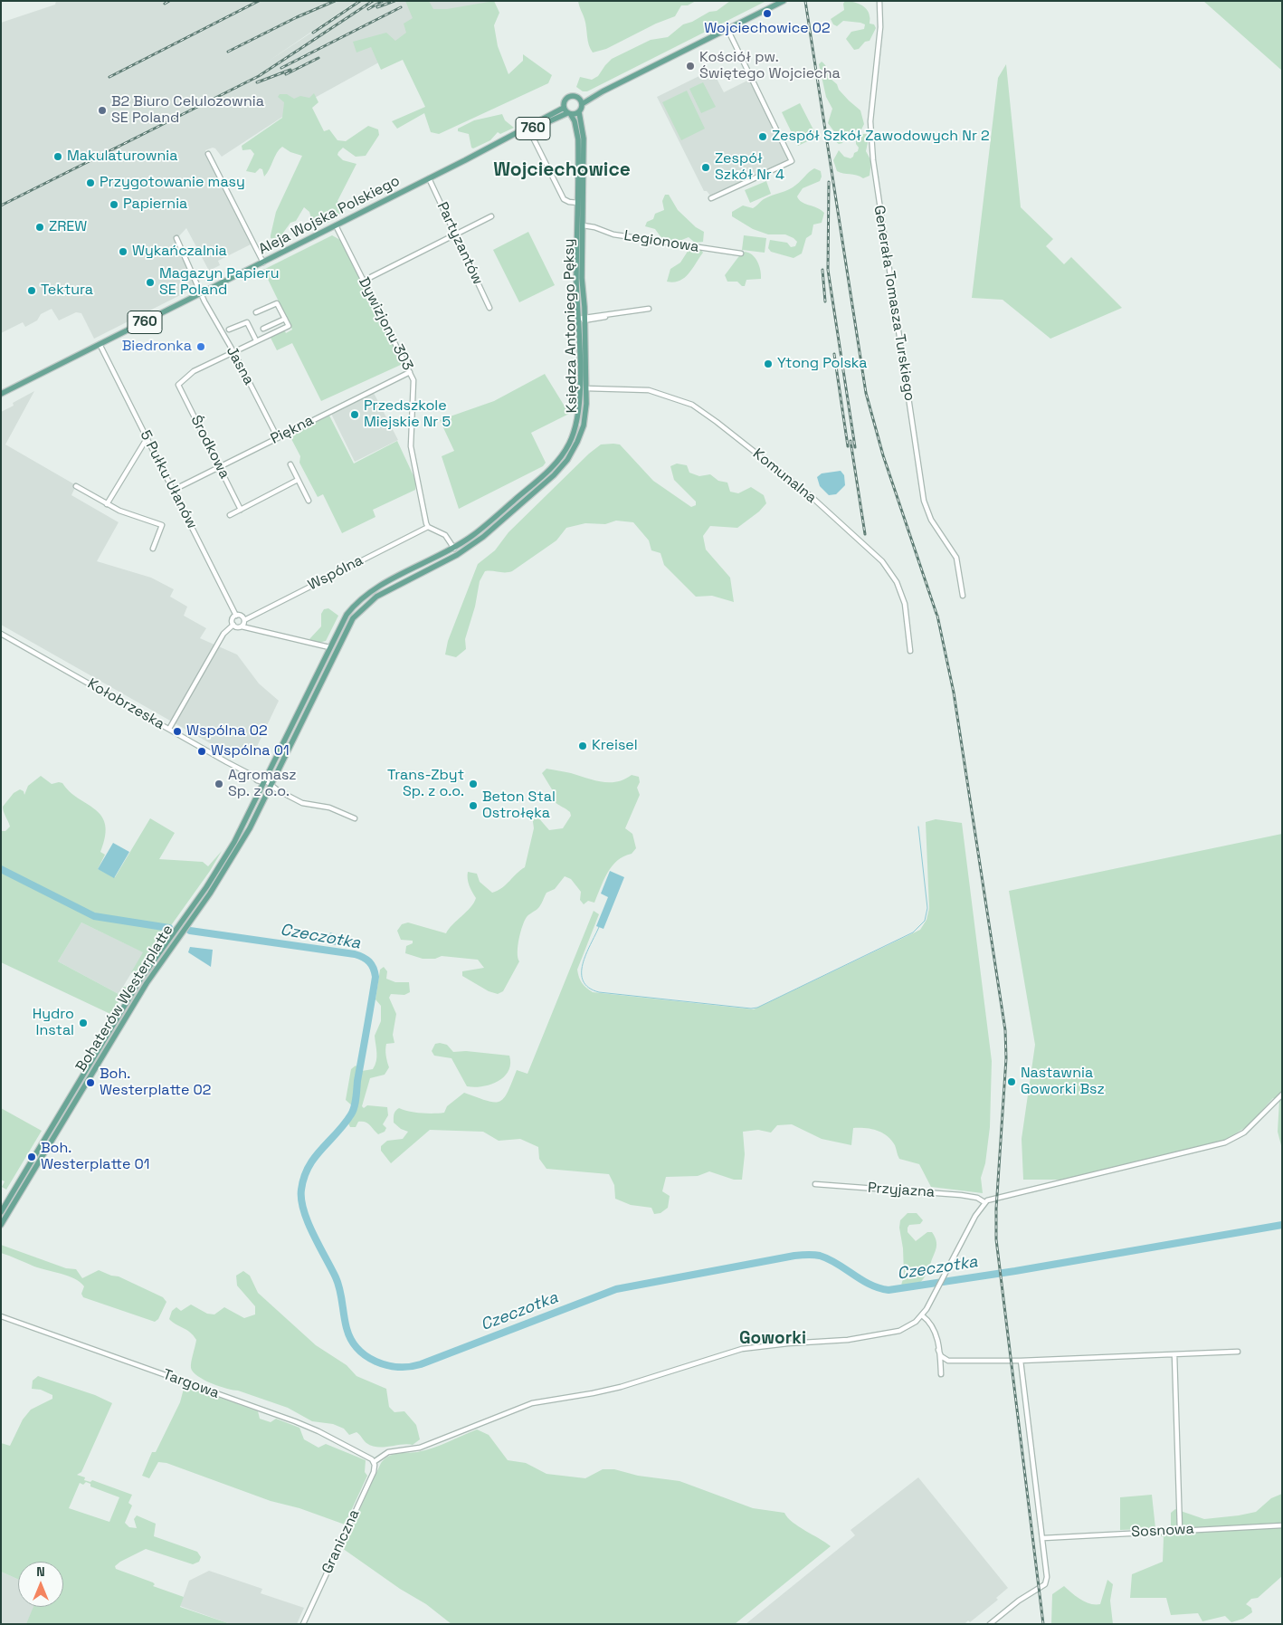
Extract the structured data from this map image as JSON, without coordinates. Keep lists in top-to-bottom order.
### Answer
{
  "streets": {
    "main road": [
      "760",
      "Aleja Wojska Polskiego",
      "Księdza Antoniego Pęksy",
      "Bohaterów Westerplatte"
    ],
    "street": [
      "Legionowa",
      "Partyzantów",
      "Generała Tomasza Turskiego",
      "Dywizjonu 303",
      "Jasna",
      "Piękna",
      "Środkowa",
      "Komunalna",
      "5 Pułku Ułanów",
      "Wspólna",
      "Kołobrzeska",
      "Przyjazna",
      "Targowa",
      "Sosnowa",
      "Graniczna"
    ]
  },
  "crossings": [
    ["760", "Aleja Wojska Polskiego"],
    ["760", "Księdza Antoniego Pęksy"],
    ["Aleja Wojska Polskiego", "Partyzantów"],
    ["Aleja Wojska Polskiego", "Dywizjonu 303"],
    ["Aleja Wojska Polskiego", "Księdza Antoniego Pęksy"],
    ["Aleja Wojska Polskiego", "Jasna"],
    ["Aleja Wojska Polskiego", "5 Pułku Ułanów"],
    ["Legionowa", "Księdza Antoniego Pęksy"],
    ["Dywizjonu 303", "Piękna"],
    ["Dywizjonu 303", "Wspólna"],
    ["Księdza Antoniego Pęksy", "Komunalna"],
    ["Księdza Antoniego Pęksy", "Kołobrzeska"],
    ["Księdza Antoniego Pęksy", "Bohaterów Westerplatte"],
    ["Jasna", "Piękna"],
    ["Jasna", "Środkowa"],
    ["Piękna", "Środkowa"],
    ["Piękna", "5 Pułku Ułanów"],
    ["5 Pułku Ułanów", "Wspólna"],
    ["Kołobrzeska", "Bohaterów Westerplatte"],
    ["Targowa", "Graniczna"]
  ],
  "districts": ["Wojciechowice", "Goworki"],
  "water": ["Czeczotka"],
  "places": [
    "Wojciechowice 02",
    "Kościół pw. Świętego Wojciecha",
    "B2 Biuro Celulozownia SE Poland",
    "Zespół Szkół Zawodowych Nr 2",
    "Makulaturownia",
    "Zespół Szkół Nr 4",
    "Przygotowanie masy",
    "Papiernia",
    "ZREW",
    "Wykańczalnia",
    "Magazyn Papieru SE Poland",
    "Tektura",
    "Biedronka",
    "Ytong Polska",
    "Przedszkole Miejskie Nr 5",
    "Wspólna 02",
    "Kreisel",
    "Wspólna 01",
    "Agromasz Sp. z o.o.",
    "Trans-Zbyt Sp. z o.o.",
    "Beton Stal Ostrołęka",
    "Hydro Instal",
    "Nastawnia Goworki Bsz",
    "Boh. Westerplatte 02",
    "Boh. Westerplatte 01"
  ],
  "north": "top"
}
